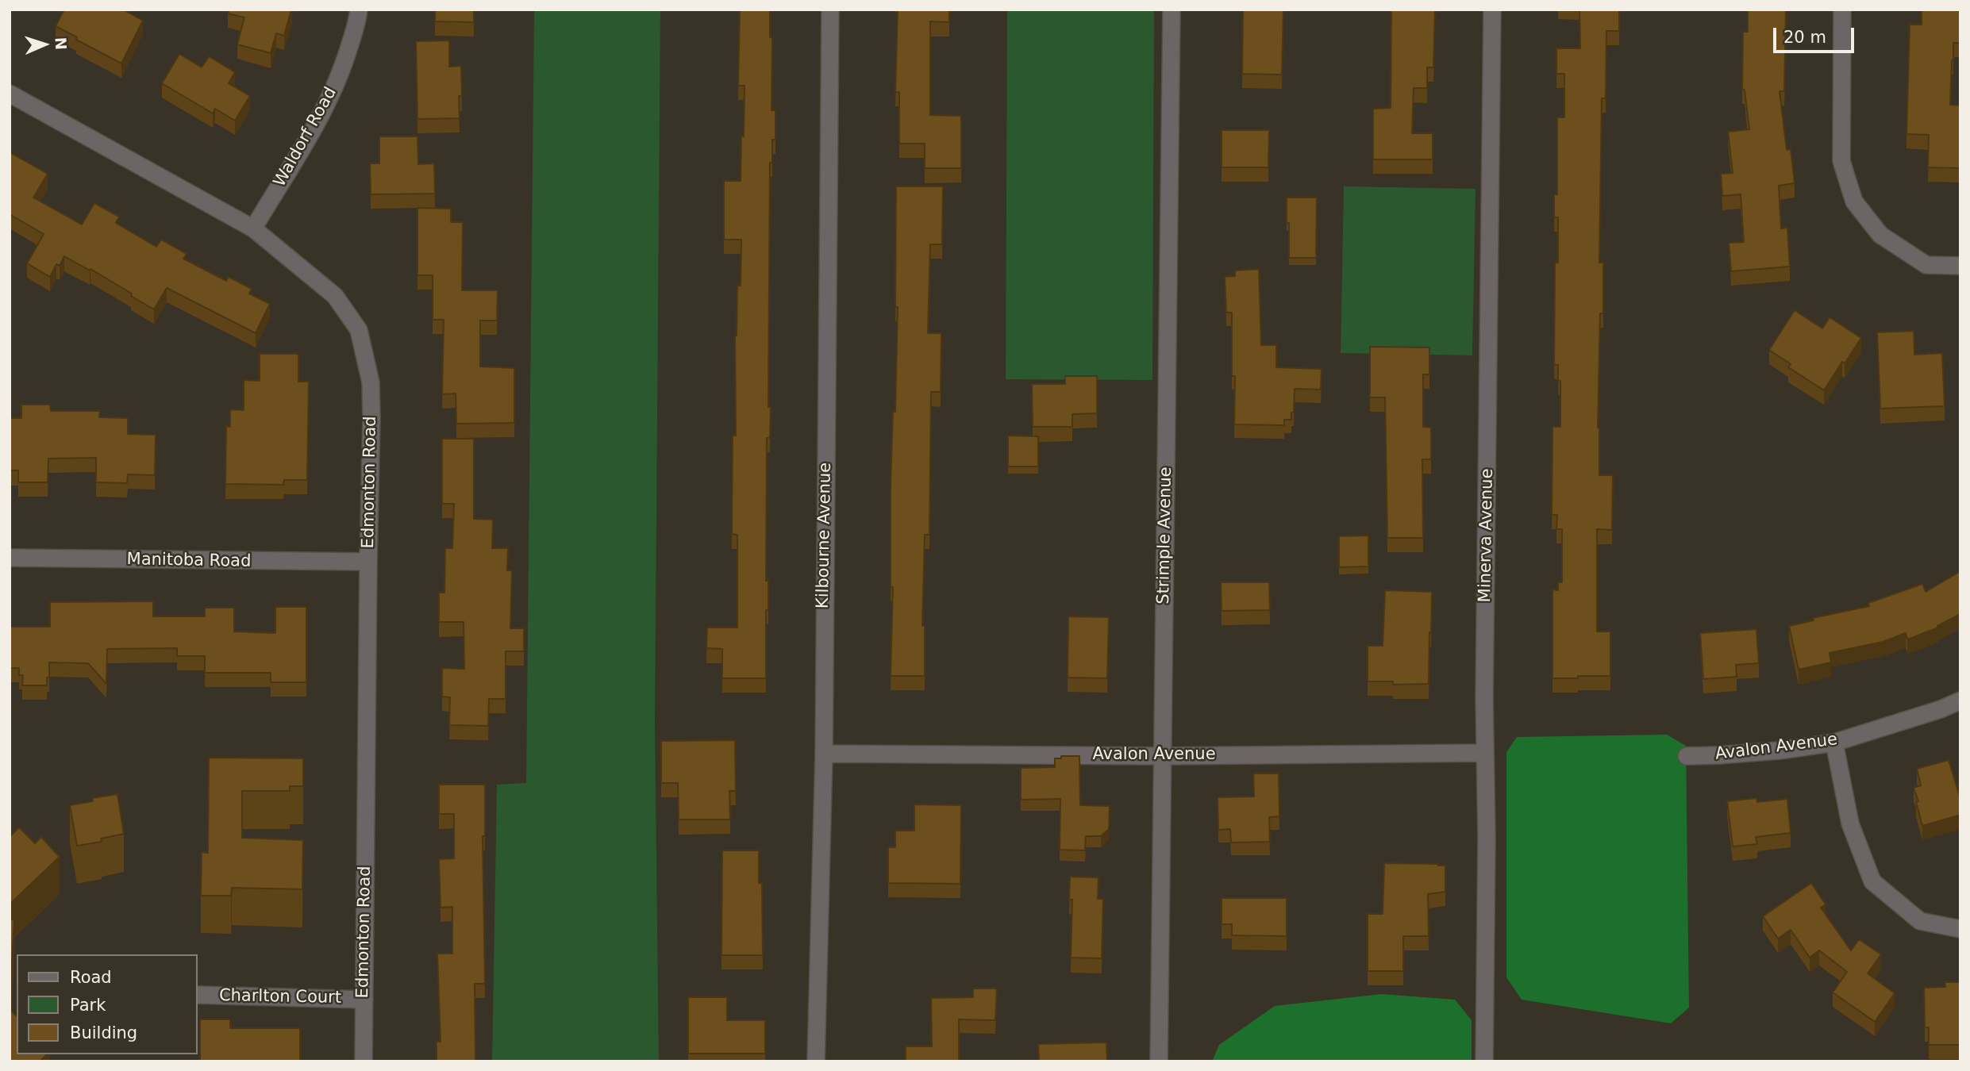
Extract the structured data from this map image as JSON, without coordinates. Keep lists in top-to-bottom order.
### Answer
{
  "streets": {
    "street": [
      "Waldorf Road",
      "Edmonton Road",
      "Kilbourne Avenue",
      "Strimple Avenue",
      "Minerva Avenue",
      "Manitoba Road",
      "Avalon Avenue",
      "Charlton Court"
    ]
  },
  "crossings": [
    ["Waldorf Road", "Edmonton Road"],
    ["Edmonton Road", "Manitoba Road"],
    ["Edmonton Road", "Charlton Court"],
    ["Kilbourne Avenue", "Avalon Avenue"],
    ["Strimple Avenue", "Avalon Avenue"],
    ["Minerva Avenue", "Avalon Avenue"]
  ],
  "legend": ["Road", "Park", "Building"],
  "scale_bar": "20 m",
  "north": "right"
}
